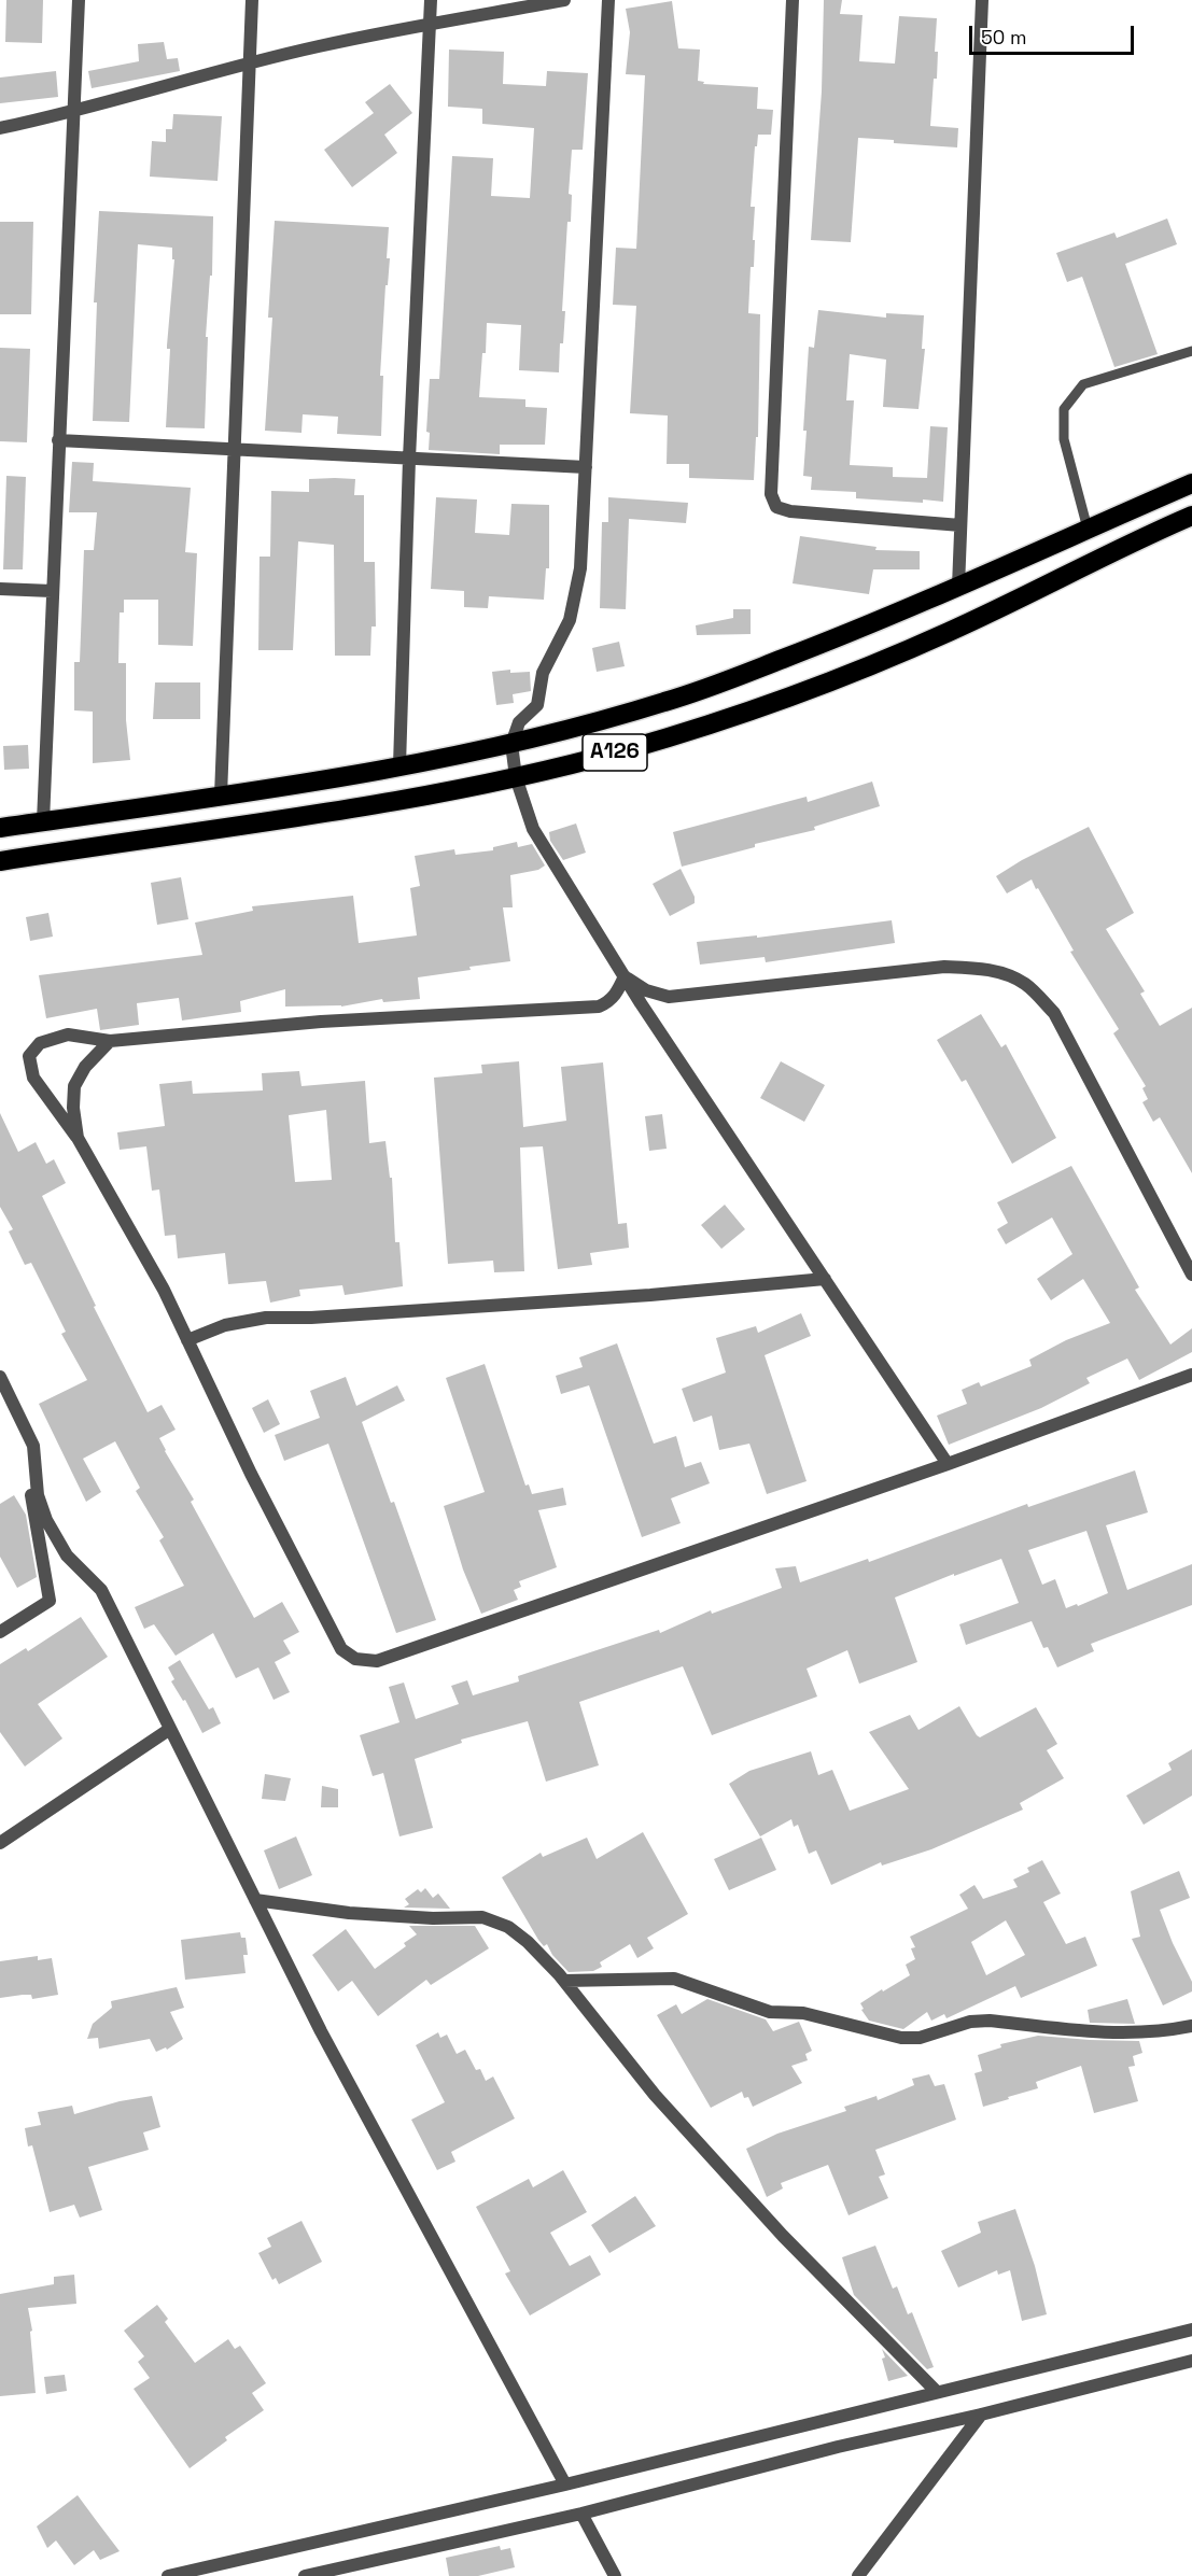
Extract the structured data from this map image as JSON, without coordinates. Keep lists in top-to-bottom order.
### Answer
{
  "streets": {
    "highway": ["A126"]
  },
  "scale_bar": "50 m"
}
